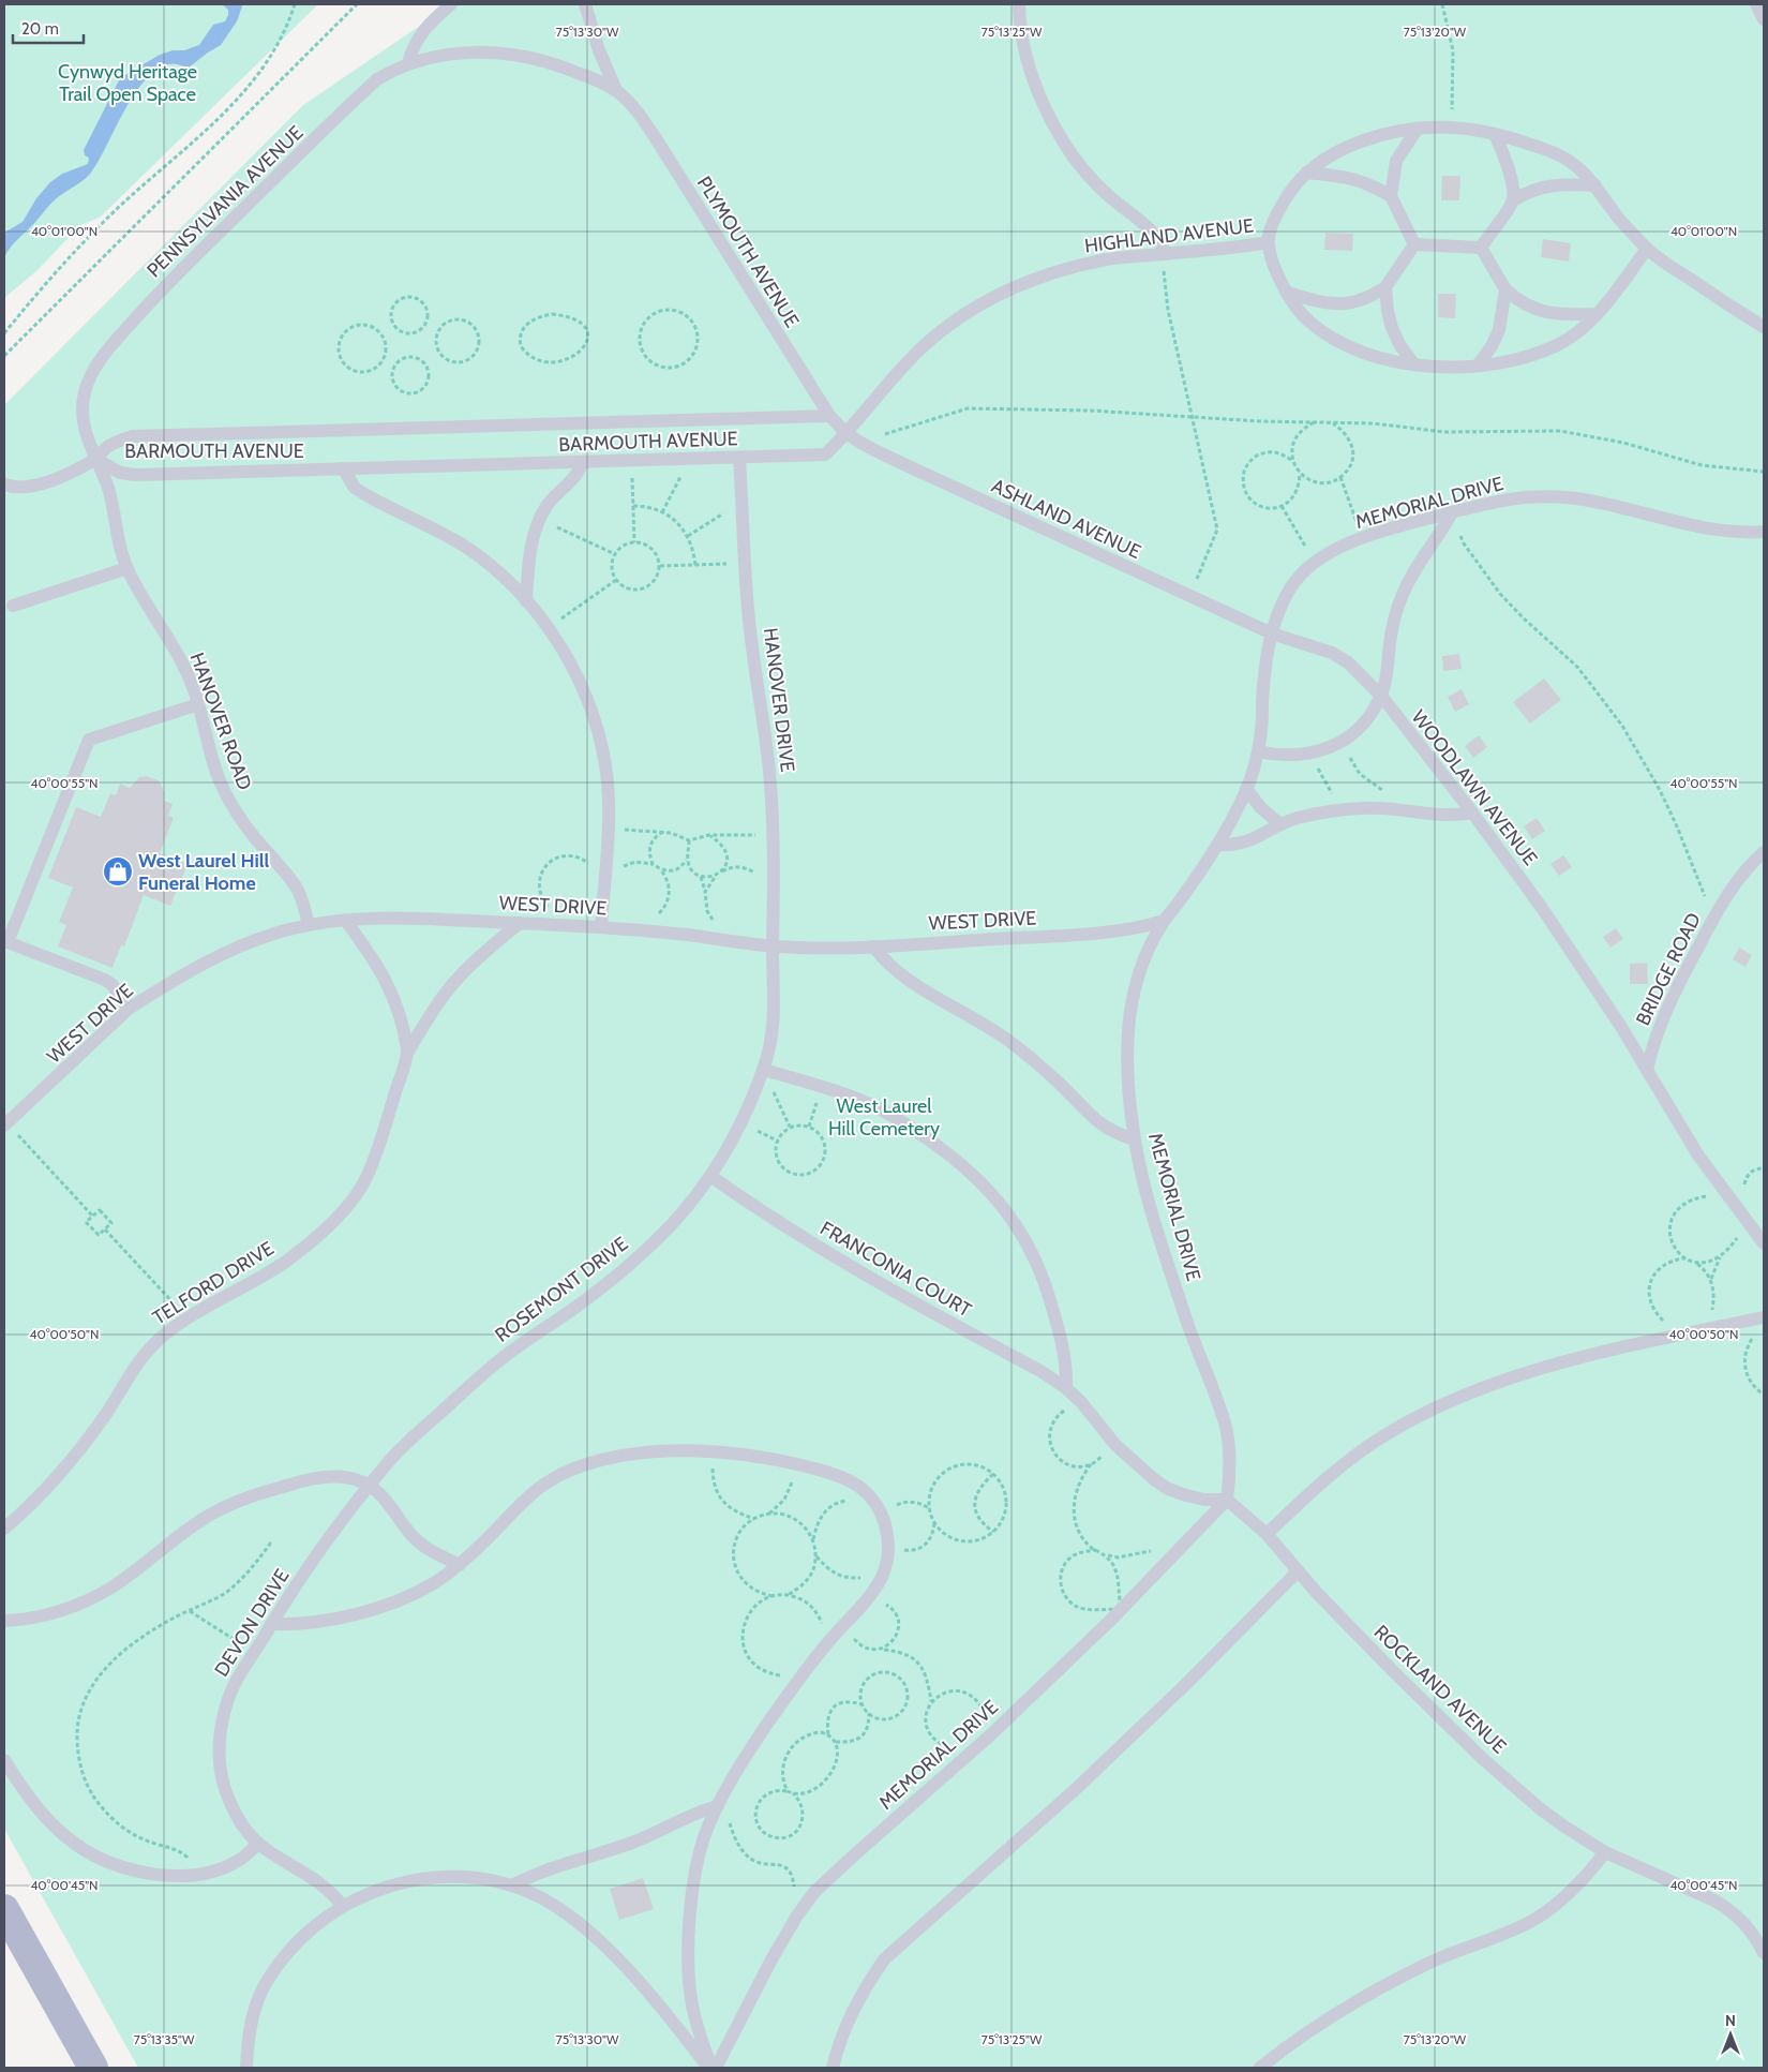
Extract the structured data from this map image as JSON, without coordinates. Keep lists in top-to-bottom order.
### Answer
{
  "streets": {
    "lane": [
      "PENNSYLVANIA AVENUE",
      "HIGHLAND AVENUE",
      "PLYMOUTH AVENUE",
      "BARMOUTH AVENUE",
      "MEMORIAL DRIVE",
      "ASHLAND AVENUE",
      "HANOVER DRIVE",
      "HANOVER ROAD",
      "WOODLAWN AVENUE",
      "WEST DRIVE",
      "BRIDGE ROAD",
      "FRANCONIA COURT",
      "TELFORD DRIVE",
      "ROSEMONT DRIVE",
      "DEVON DRIVE",
      "ROCKLAND AVENUE"
    ]
  },
  "crossings": [
    ["PENNSYLVANIA AVENUE", "PLYMOUTH AVENUE"],
    ["PENNSYLVANIA AVENUE", "BARMOUTH AVENUE"],
    ["PENNSYLVANIA AVENUE", "HANOVER ROAD"],
    ["HIGHLAND AVENUE", "PLYMOUTH AVENUE"],
    ["HIGHLAND AVENUE", "BARMOUTH AVENUE"],
    ["HIGHLAND AVENUE", "ASHLAND AVENUE"],
    ["PLYMOUTH AVENUE", "BARMOUTH AVENUE"],
    ["PLYMOUTH AVENUE", "ASHLAND AVENUE"],
    ["BARMOUTH AVENUE", "ASHLAND AVENUE"],
    ["BARMOUTH AVENUE", "HANOVER DRIVE"],
    ["BARMOUTH AVENUE", "HANOVER ROAD"],
    ["MEMORIAL DRIVE", "ASHLAND AVENUE"],
    ["MEMORIAL DRIVE", "WOODLAWN AVENUE"],
    ["MEMORIAL DRIVE", "WEST DRIVE"],
    ["MEMORIAL DRIVE", "FRANCONIA COURT"],
    ["ASHLAND AVENUE", "WOODLAWN AVENUE"],
    ["HANOVER DRIVE", "WEST DRIVE"],
    ["HANOVER DRIVE", "ROSEMONT DRIVE"],
    ["HANOVER ROAD", "WEST DRIVE"],
    ["WOODLAWN AVENUE", "BRIDGE ROAD"],
    ["WEST DRIVE", "TELFORD DRIVE"],
    ["WEST DRIVE", "ROSEMONT DRIVE"],
    ["FRANCONIA COURT", "ROSEMONT DRIVE"],
    ["ROSEMONT DRIVE", "DEVON DRIVE"]
  ],
  "parks": ["Cynwyd Heritage Trail Open Space", "West Laurel Hill Cemetery"],
  "places": {
    "shop": ["West Laurel Hill Funeral Home"]
  },
  "scale_bar": "20 m",
  "north": "top",
  "coordinates": [
    "75°13'30\"W",
    "75°13'25\"W",
    "75°13'20\"W",
    "40°01'00\"N",
    "40°00'55\"N",
    "40°00'50\"N",
    "40°00'45\"N",
    "75°13'35\"W"
  ]
}
